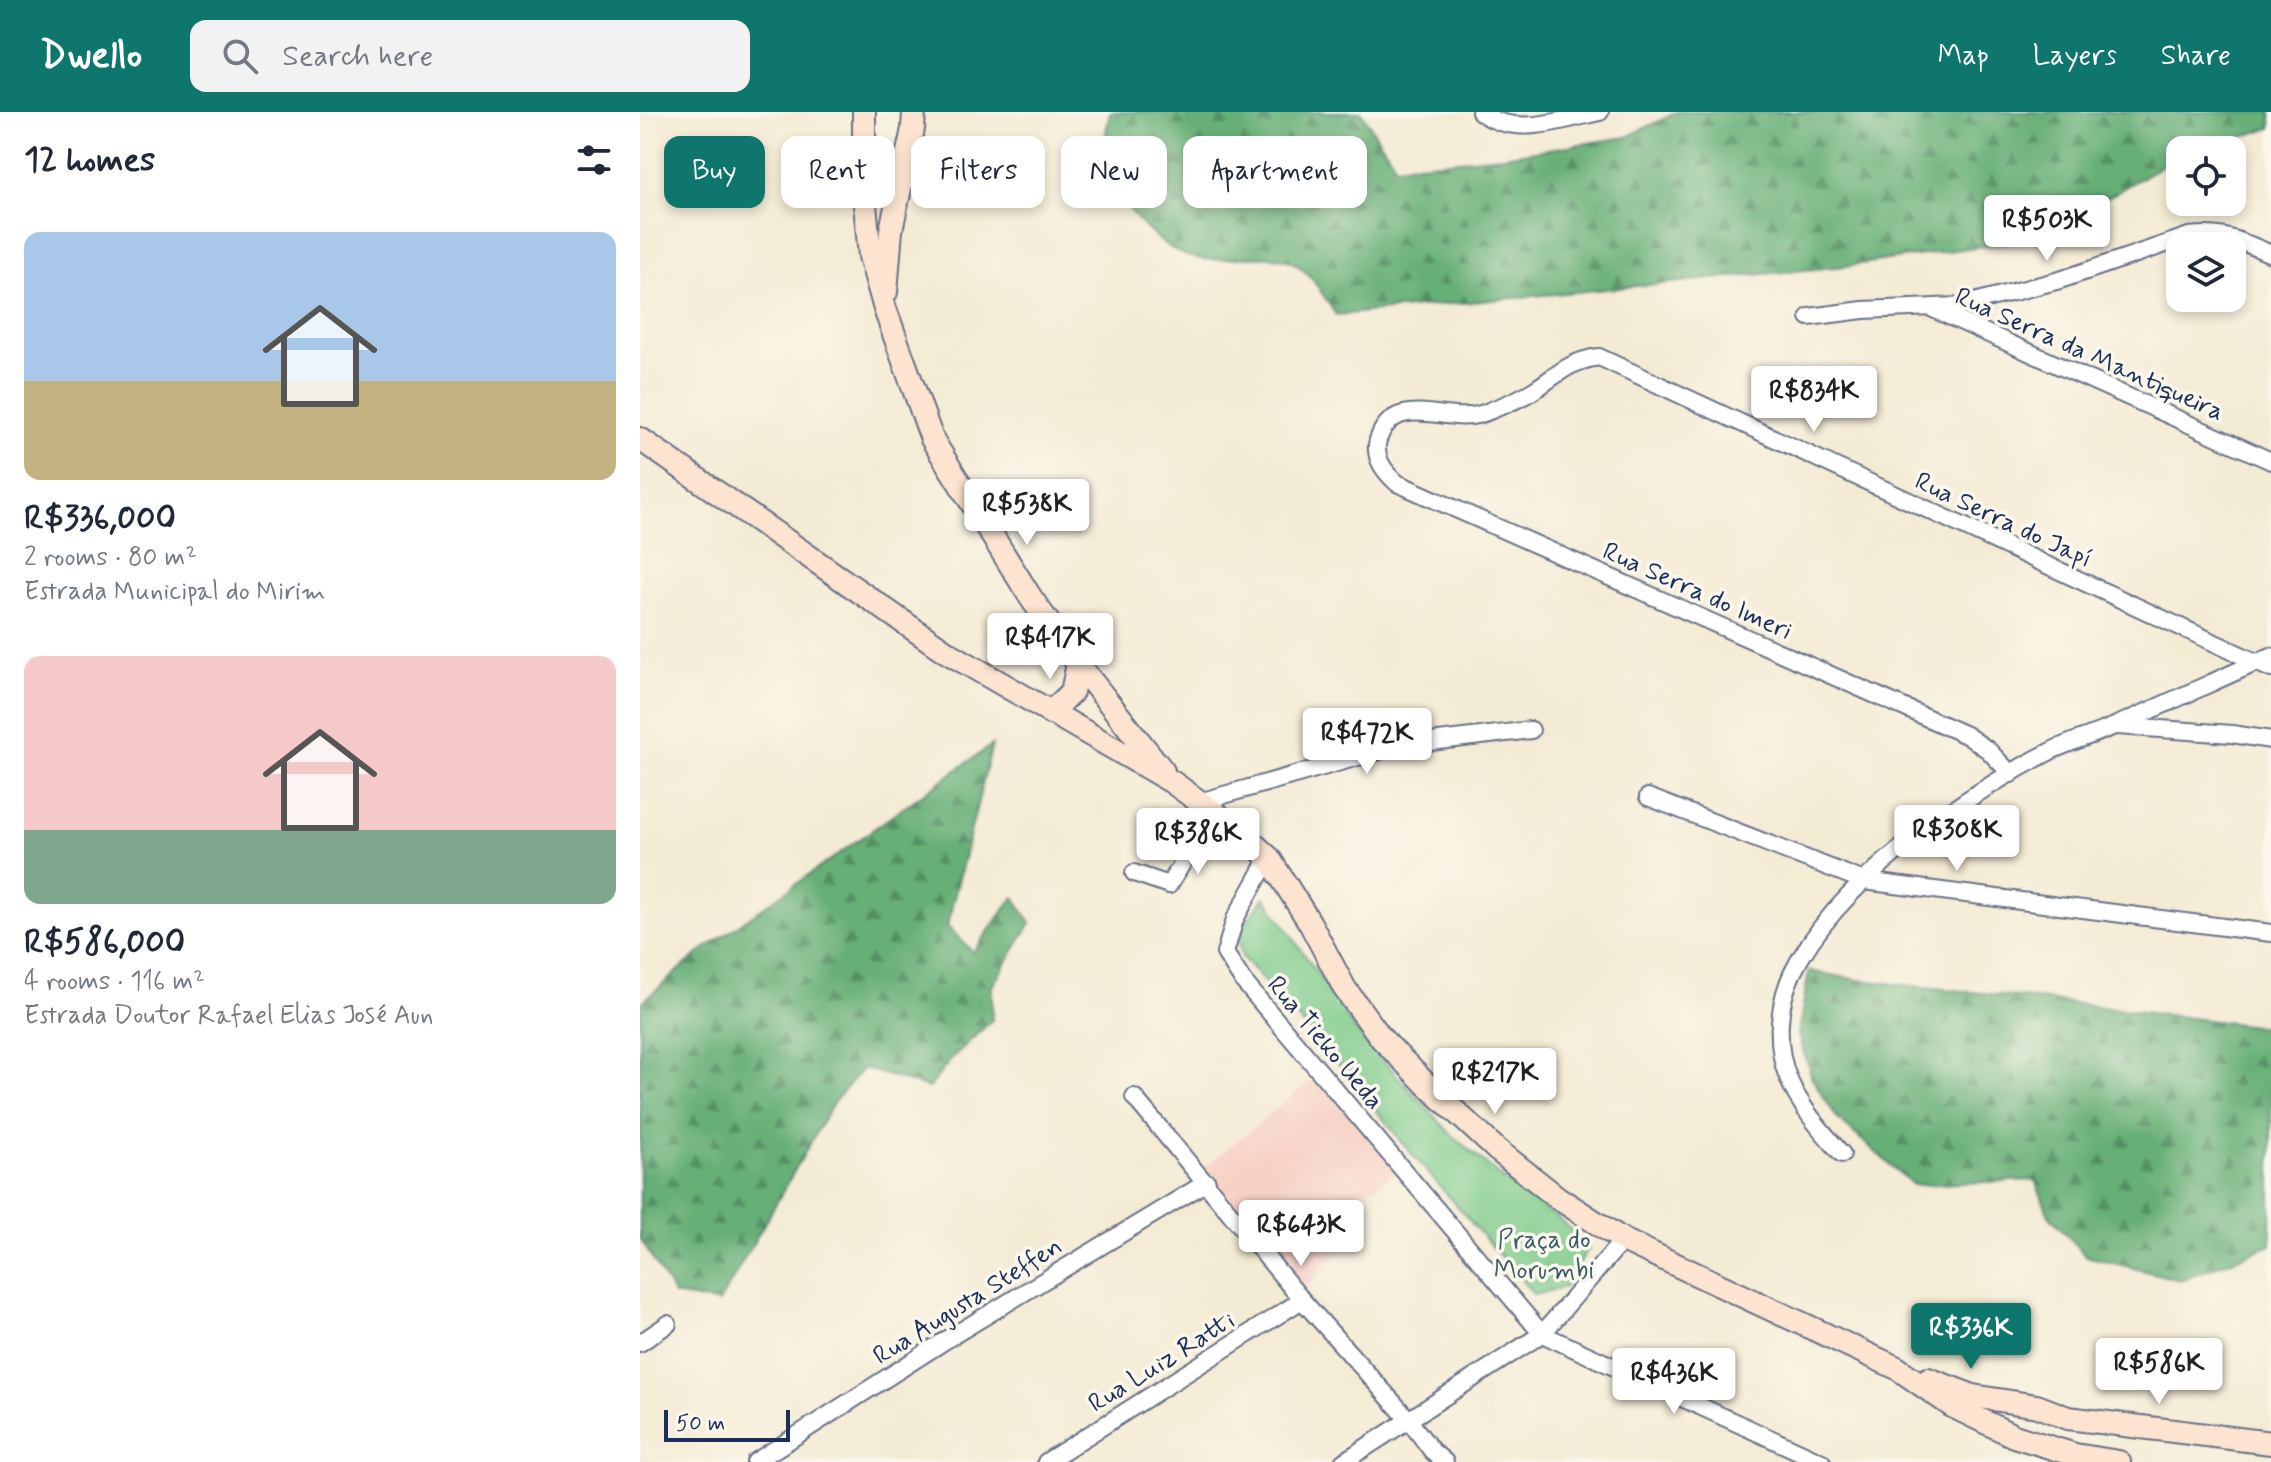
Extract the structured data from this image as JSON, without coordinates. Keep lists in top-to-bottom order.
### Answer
{
  "streets": {
    "street": [
      "Rua Serra da Mantiqueira",
      "Rua Serra do Japí",
      "Rua Serra do Imeri",
      "Rua Tieko Ueda",
      "Rua Augusta Steffen",
      "Rua Luiz Ratti"
    ]
  },
  "crossings": [
    ["Rua Serra do Japí", "Rua Serra do Imeri"]
  ],
  "parks": ["Praça do Morumbi"],
  "scale_bar": "50 m",
  "page": {
    "header": "Dwello",
    "search": "Search here",
    "nav": ["Map", "Layers", "Share"],
    "heading": "12 homes",
    "chip": [
      "Buy",
      "Rent",
      "Filters",
      "New",
      "Apartment"
    ],
    "price": [
      "R$503K",
      "R$834K",
      "R$538K",
      "R$417K",
      "R$472K",
      "R$308K",
      "R$386K",
      "R$217K",
      "R$643K",
      "R$336K",
      "R$586K",
      "R$436K"
    ],
    "list": [
      {
        "name": "R$336,000",
        "note": "2 rooms · 80 m² · Estrada Municipal do Mirim"
      },
      {
        "name": "R$586,000",
        "note": "4 rooms · 116 m² · Estrada Doutor Rafael Elias José Aun"
      }
    ],
    "scale": "50 m"
  }
}
